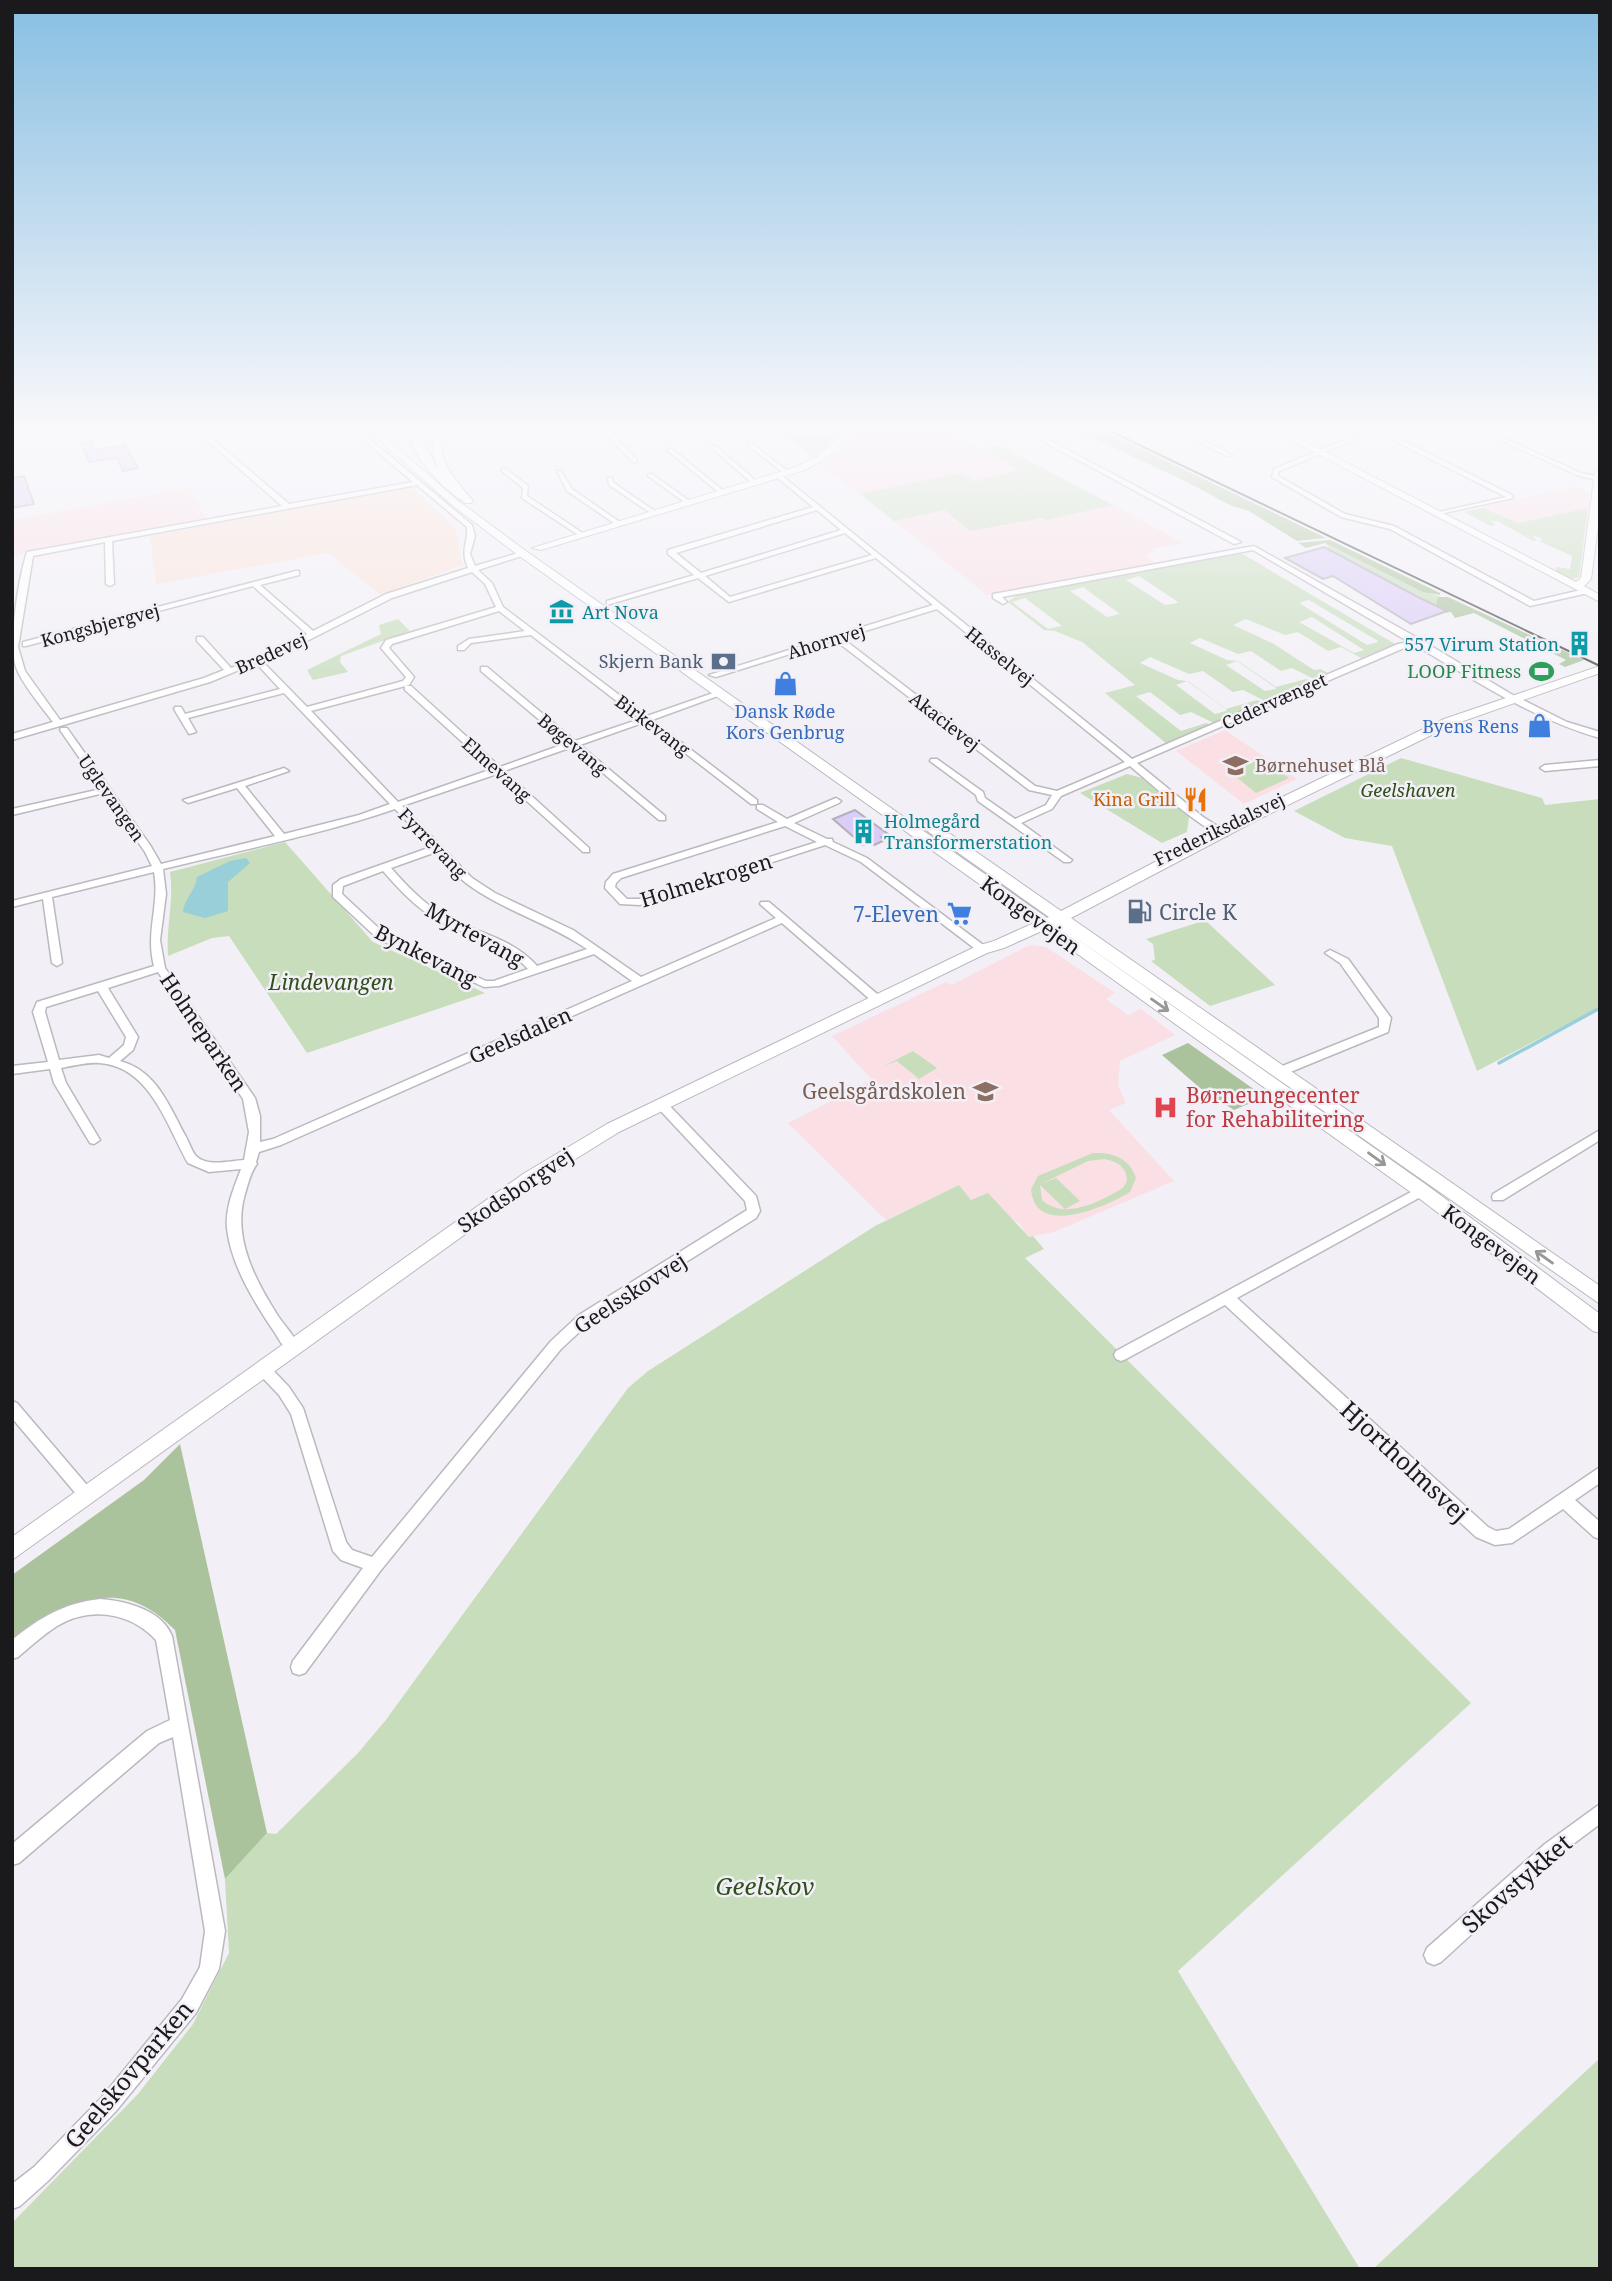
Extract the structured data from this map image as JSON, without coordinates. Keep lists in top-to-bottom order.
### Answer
{
  "streets": {
    "main road": ["Frederiksdalsvej", "Kongevejen", "Skodsborgvej"],
    "street": [
      "Kongsbjergvej",
      "Ahornvej",
      "Bredevej",
      "Hasselvej",
      "Cedervænget",
      "Akacievej",
      "Birkevang",
      "Bøgevang",
      "Elmevang",
      "Uglevangen",
      "Fyrrevang",
      "Holmekrogen",
      "Myrtevang",
      "Bynkevang",
      "Holmeparken",
      "Geelsdalen",
      "Geelsskovvej",
      "Hjortholmsvej",
      "Skovstykket",
      "Geelskovparken"
    ]
  },
  "crossings": [
    ["Ahornvej", "Hasselvej"],
    ["Ahornvej", "Akacievej"],
    ["Ahornvej", "Kongevejen"],
    ["Bredevej", "Uglevangen"],
    ["Bredevej", "Fyrrevang"],
    ["Bredevej", "Kongevejen"],
    ["Hasselvej", "Cedervænget"],
    ["Hasselvej", "Frederiksdalsvej"],
    ["Birkevang", "Holmekrogen"],
    ["Uglevangen", "Holmeparken"],
    ["Frederiksdalsvej", "Kongevejen"],
    ["Frederiksdalsvej", "Skodsborgvej"],
    ["Fyrrevang", "Bynkevang"],
    ["Fyrrevang", "Geelsdalen"],
    ["Holmekrogen", "Skodsborgvej"],
    ["Kongevejen", "Skodsborgvej"],
    ["Myrtevang", "Bynkevang"],
    ["Holmeparken", "Geelsdalen"],
    ["Holmeparken", "Skodsborgvej"],
    ["Skodsborgvej", "Geelsskovvej"]
  ],
  "parks": ["Geelshaven", "Lindevangen", "Geelskov"],
  "places": {
    "museum": ["Art Nova"],
    "building": ["557 Virum Station", "Holmegård Transformerstation"],
    "bank": ["Skjern Bank"],
    "sports": ["LOOP Fitness"],
    "shop": ["Dansk Røde Kors Genbrug", "Byens Rens"],
    "school or university": ["Børnehuset Blå", "Geelsgårdskolen"],
    "restaurant": ["Kina Grill"],
    "fuel station": ["Circle K"],
    "supermarket": ["7-Eleven"],
    "hospital": ["Børneungecenter for Rehabilitering"]
  }
}
